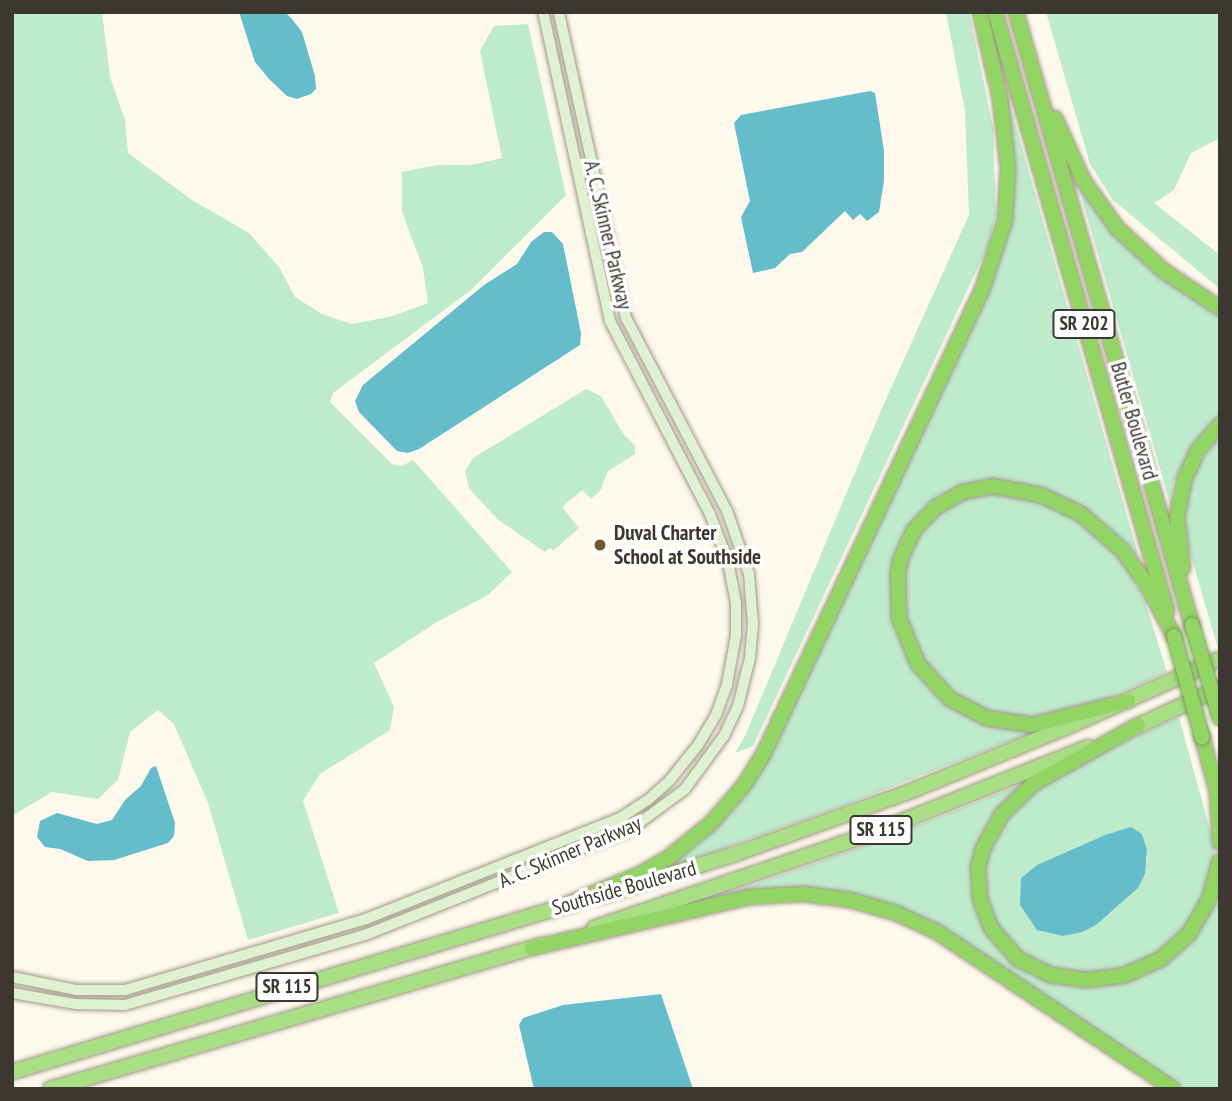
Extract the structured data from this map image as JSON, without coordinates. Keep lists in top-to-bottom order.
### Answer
{
  "streets": {
    "highway": [
      "SR 202",
      "Butler Boulevard",
      "SR 115",
      "Southside Boulevard"
    ],
    "main road": ["A. C. Skinner Parkway"]
  },
  "places": ["Duval Charter School at Southside"]
}
